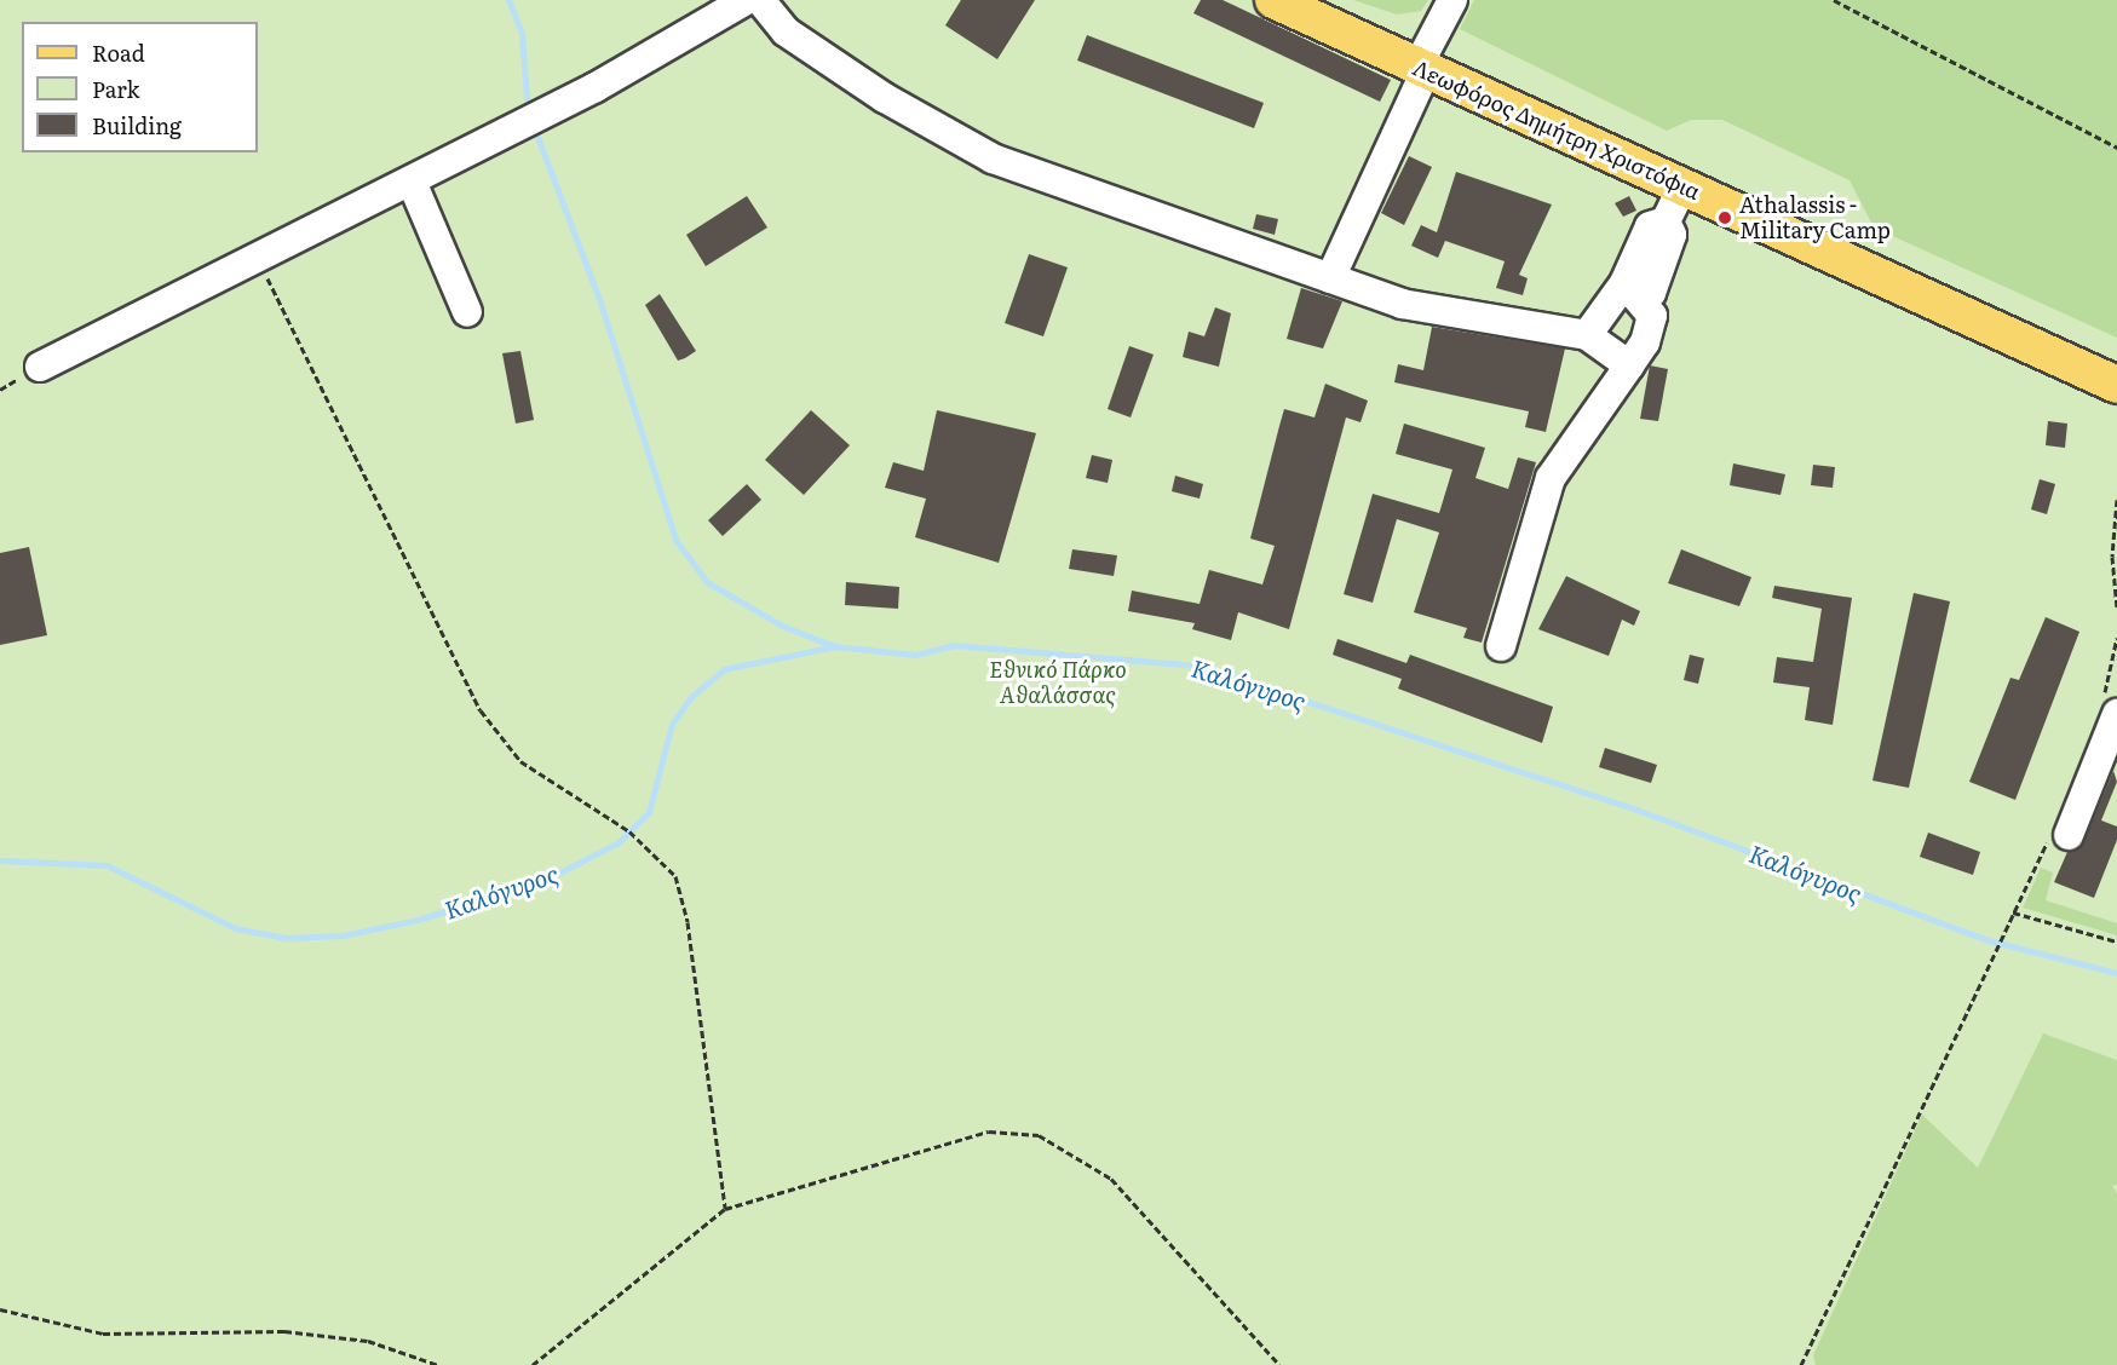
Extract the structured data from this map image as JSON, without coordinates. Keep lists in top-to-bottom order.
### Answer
{
  "streets": {
    "main road": ["Λεωφόρος Δημήτρη Χριστόφια"]
  },
  "water": ["Καλόγυρος"],
  "parks": ["Εθνικό Πάρκο Αθαλάσσας"],
  "places": ["Athalassis - Military Camp"],
  "legend": ["Road", "Park", "Building"]
}
